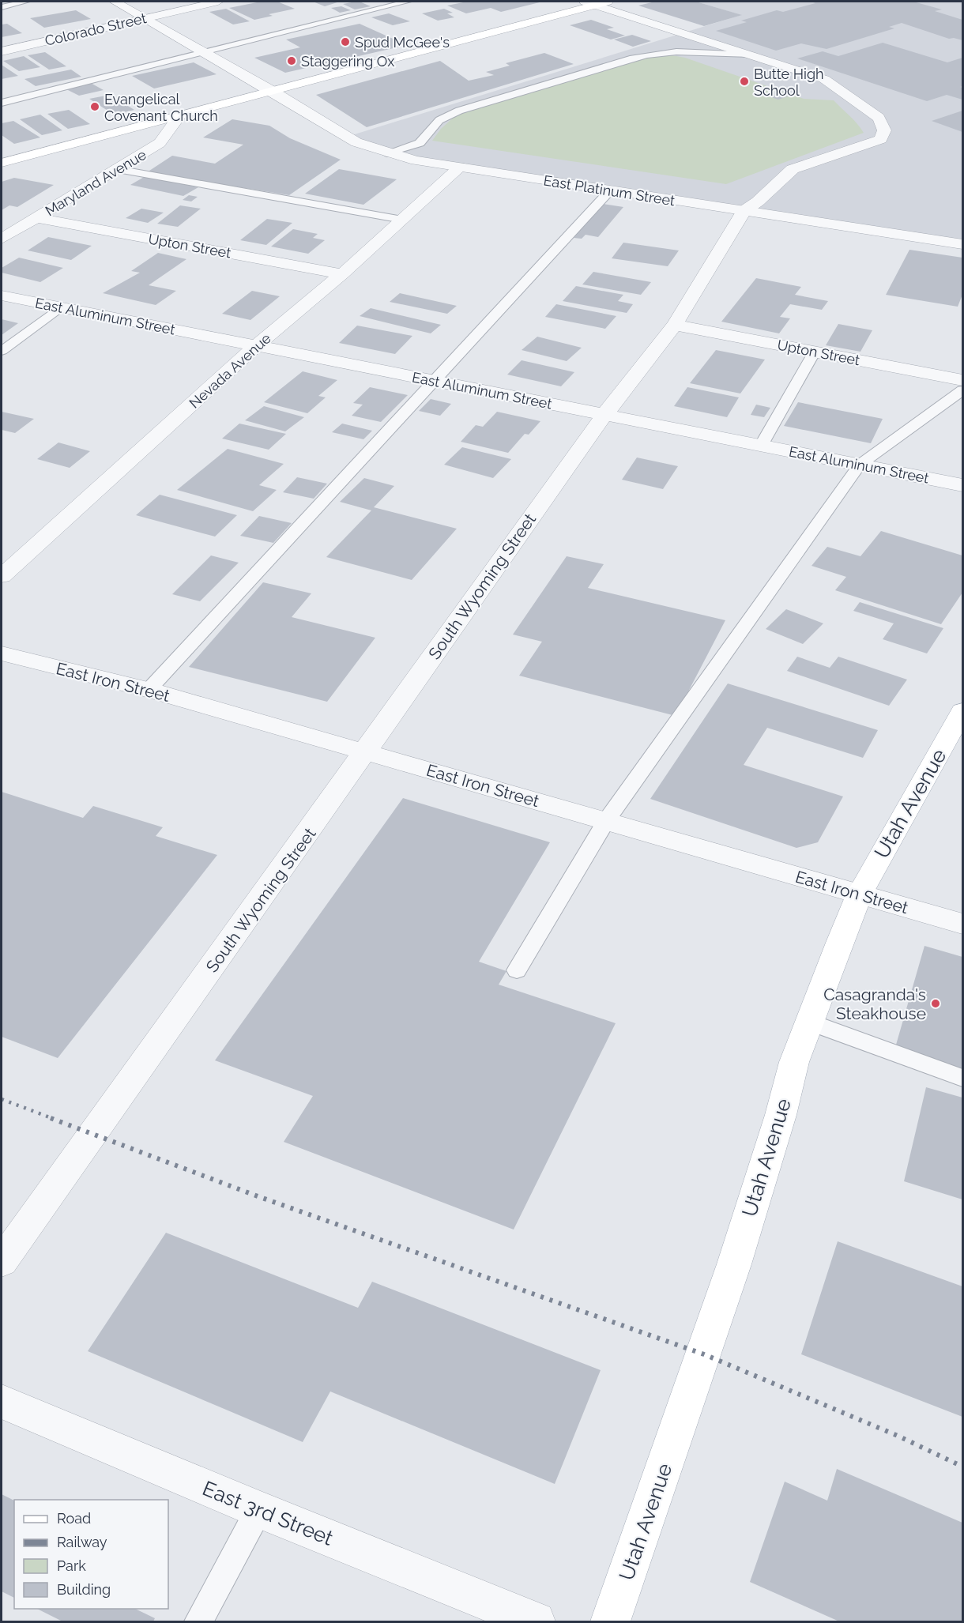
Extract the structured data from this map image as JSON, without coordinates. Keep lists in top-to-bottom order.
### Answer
{
  "streets": {
    "main road": ["Utah Avenue"],
    "street": [
      "Colorado Street",
      "Maryland Avenue",
      "East Platinum Street",
      "Upton Street",
      "East Aluminum Street",
      "Nevada Avenue",
      "South Wyoming Street",
      "East Iron Street",
      "East 3rd Street"
    ]
  },
  "crossings": [
    ["Colorado Street", "East Platinum Street"],
    ["Maryland Avenue", "Upton Street"],
    ["East Platinum Street", "Nevada Avenue"],
    ["East Platinum Street", "South Wyoming Street"],
    ["Upton Street", "Nevada Avenue"],
    ["Upton Street", "South Wyoming Street"],
    ["East Aluminum Street", "Nevada Avenue"],
    ["East Aluminum Street", "South Wyoming Street"],
    ["South Wyoming Street", "East Iron Street"],
    ["East Iron Street", "Utah Avenue"]
  ],
  "places": [
    "Spud McGee's",
    "Staggering Ox",
    "Butte High School",
    "Evangelical Covenant Church",
    "Casagranda's Steakhouse"
  ],
  "legend": [
    "Road",
    "Railway",
    "Park",
    "Building"
  ]
}
